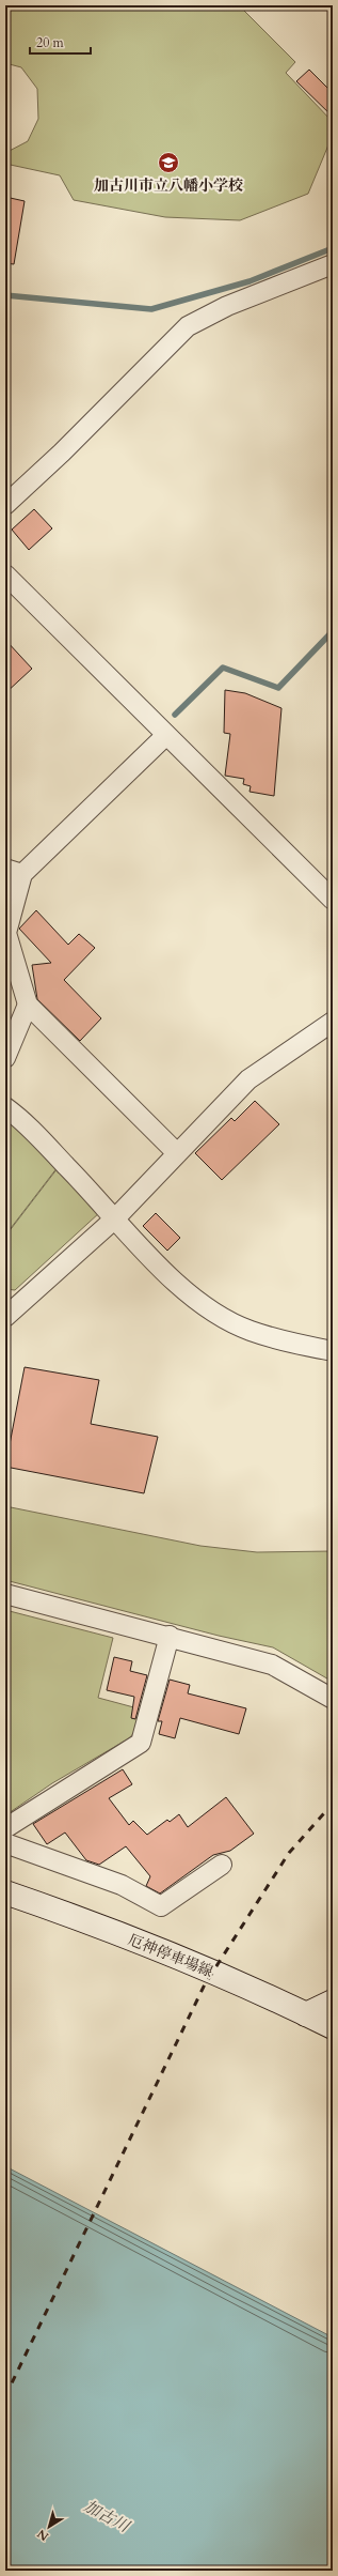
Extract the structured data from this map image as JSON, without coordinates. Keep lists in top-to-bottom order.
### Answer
{
  "streets": {
    "main road": ["厄神停車場線"]
  },
  "water": ["加古川"],
  "places": {
    "school or university": ["加古川市立八幡小学校"]
  },
  "scale_bar": "20 m",
  "north": "bottom left"
}
